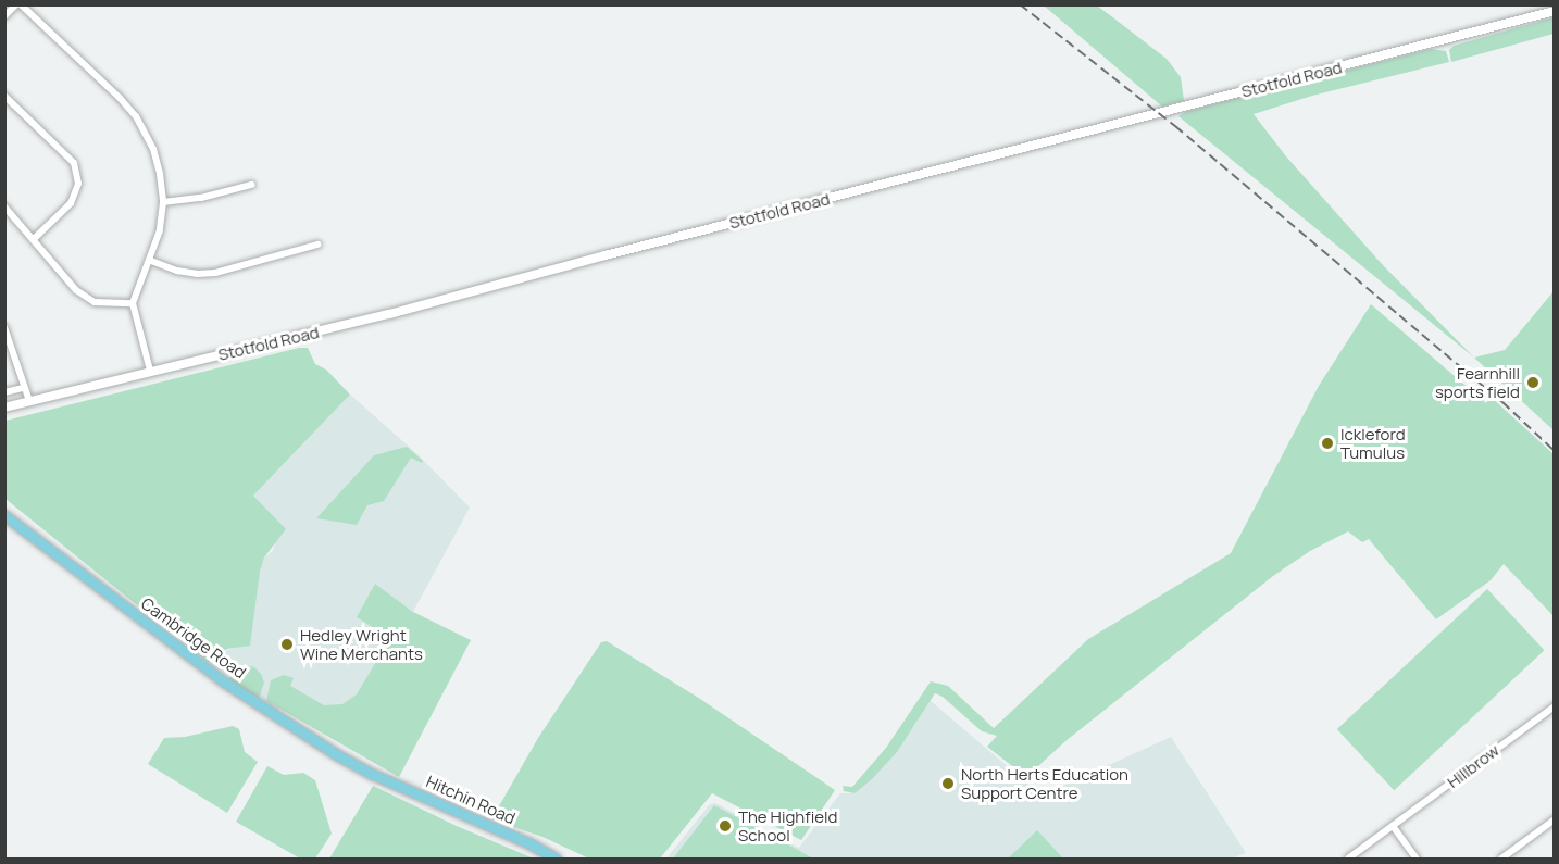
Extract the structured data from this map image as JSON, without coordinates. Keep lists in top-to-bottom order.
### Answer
{
  "streets": {
    "main road": ["Cambridge Road", "Hitchin Road"],
    "street": ["Stotfold Road", "Hillbrow"]
  },
  "crossings": [
    ["Cambridge Road", "Hitchin Road"]
  ],
  "places": [
    "Fearnhill sports field",
    "Ickleford Tumulus",
    "Hedley Wright Wine Merchants",
    "North Herts Education Support Centre",
    "The Highfield School"
  ]
}
